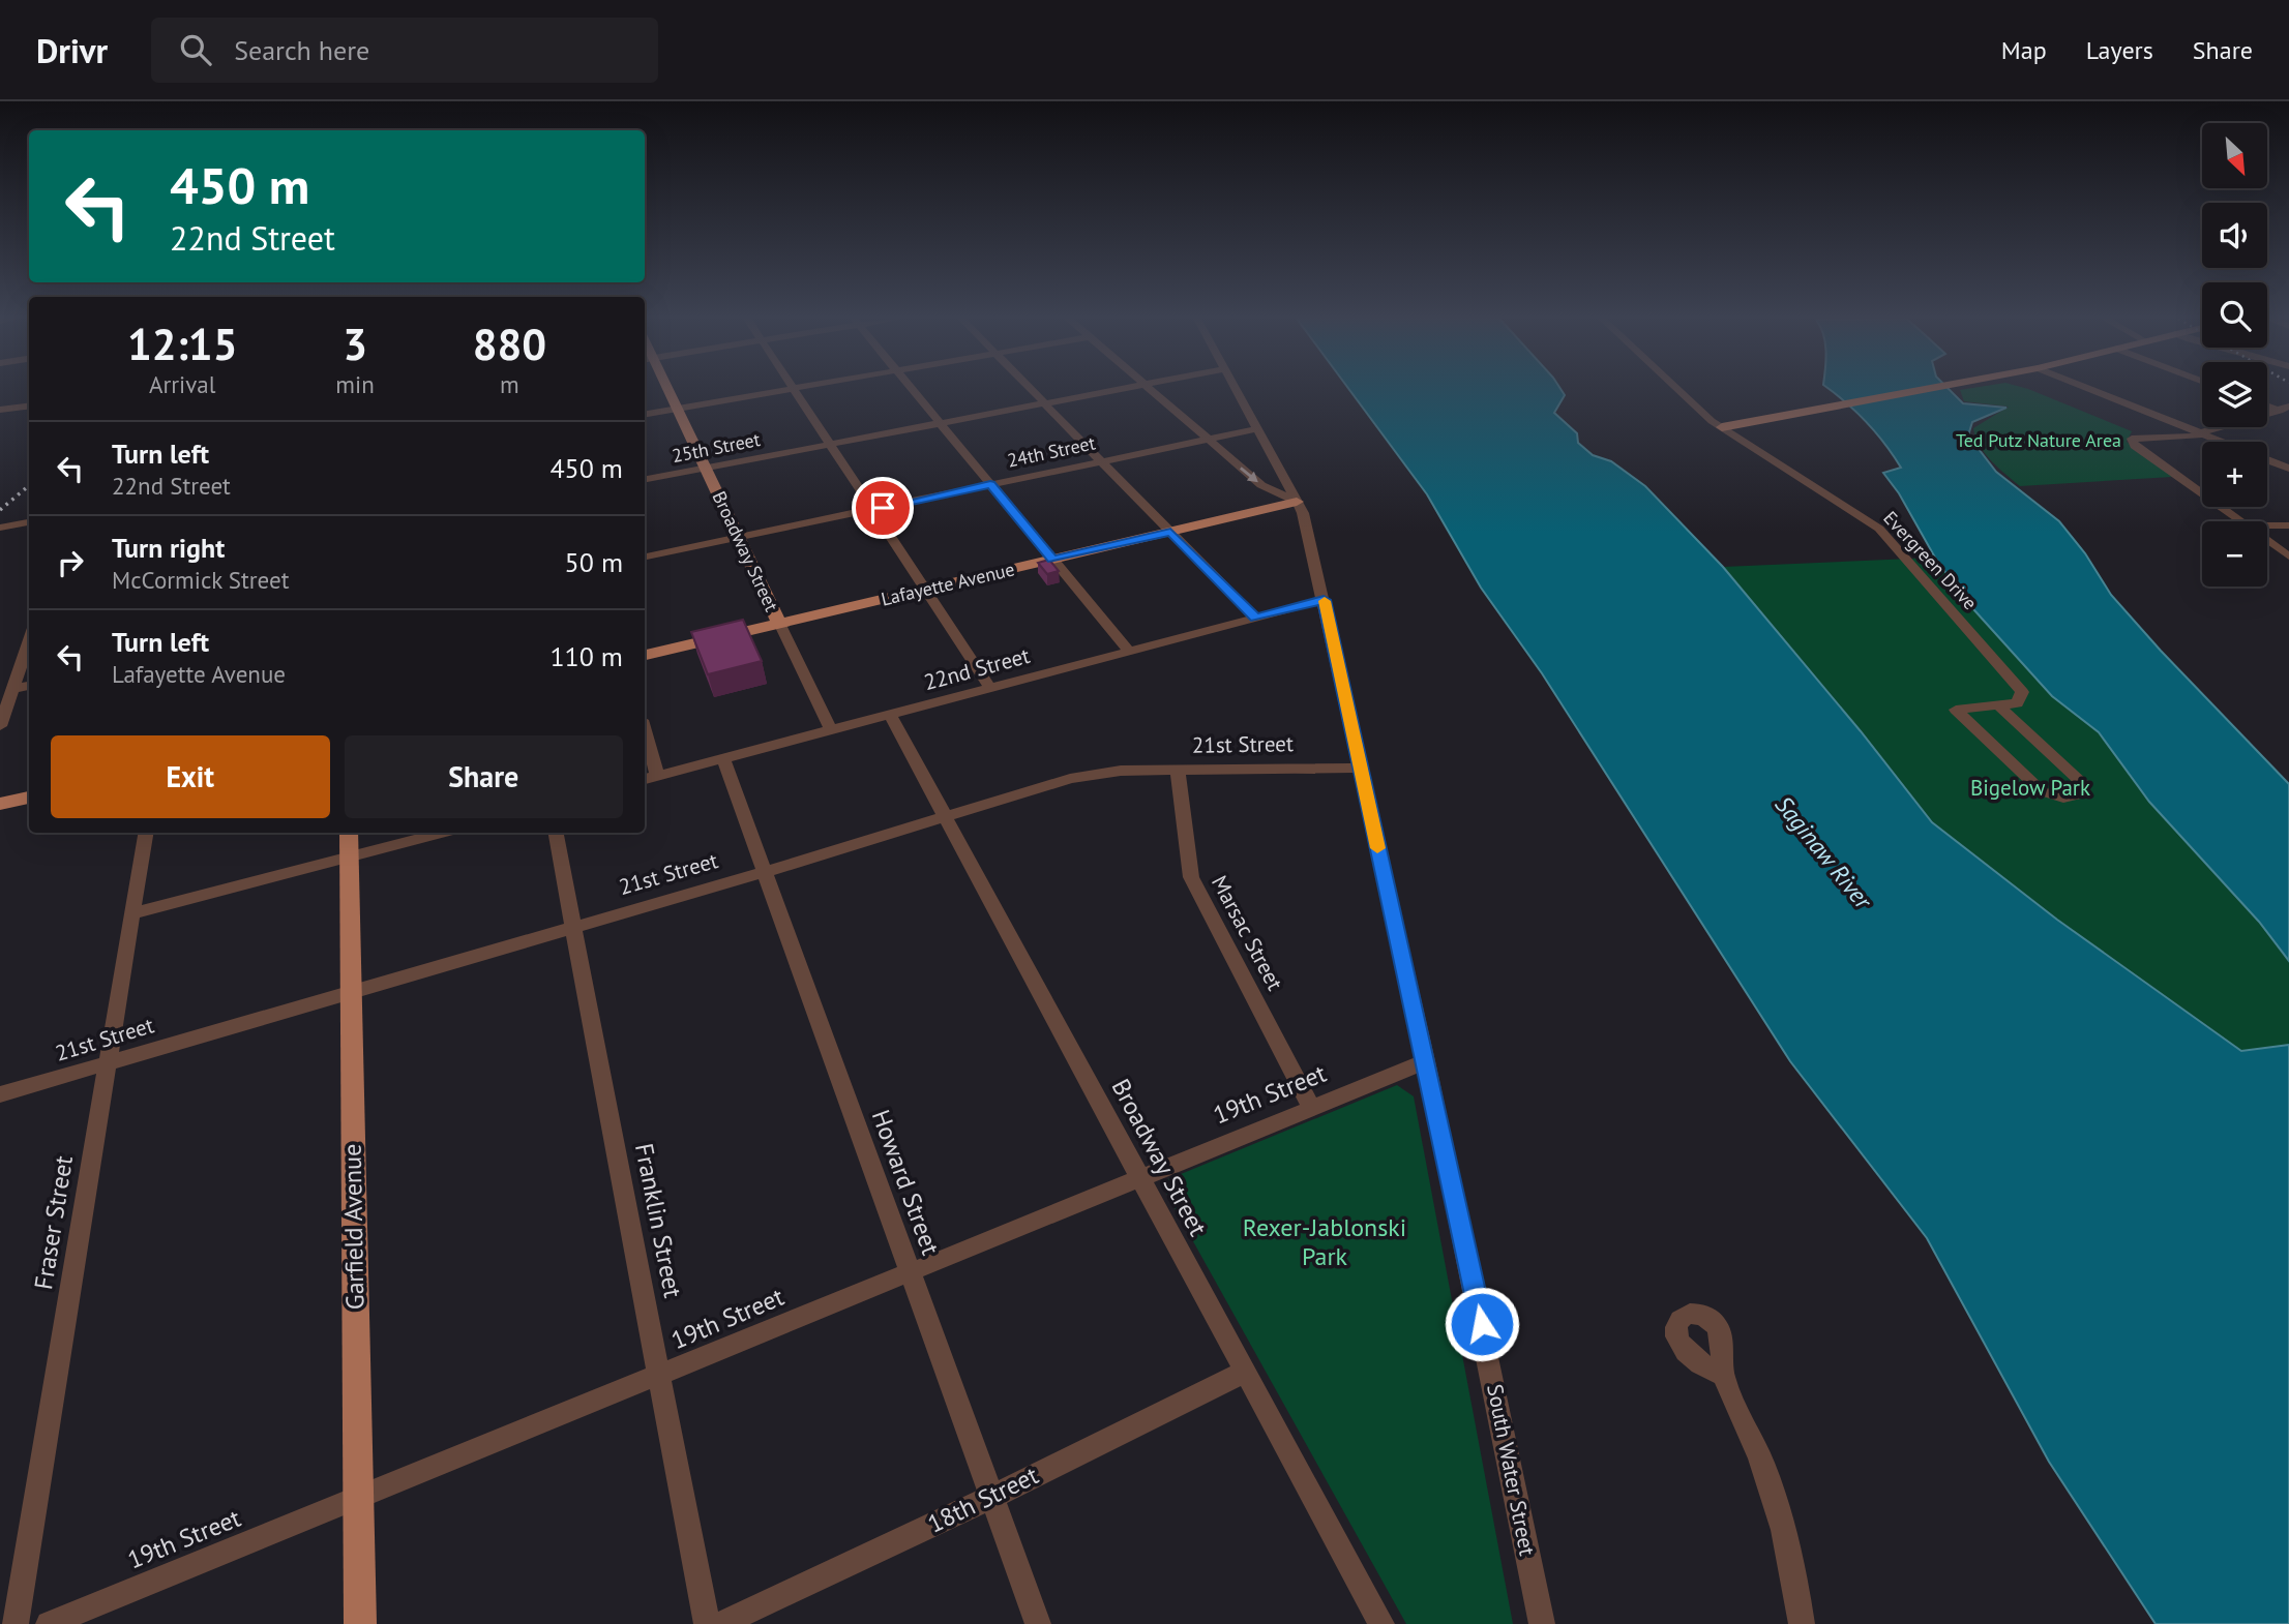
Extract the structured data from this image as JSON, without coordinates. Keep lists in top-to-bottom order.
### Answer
{
  "streets": {
    "main road": ["Broadway Street", "Lafayette Avenue", "Garfield Avenue"],
    "street": [
      "25th Street",
      "24th Street",
      "Evergreen Drive",
      "22nd Street",
      "21st Street",
      "Marsac Street",
      "19th Street",
      "Howard Street",
      "Franklin Street",
      "Fraser Street",
      "South Water Street",
      "18th Street"
    ]
  },
  "crossings": [
    ["25th Street", "Broadway Street"],
    ["24th Street", "Broadway Street"],
    ["24th Street", "South Water Street"],
    ["Broadway Street", "Lafayette Avenue"],
    ["Broadway Street", "22nd Street"],
    ["Broadway Street", "21st Street"],
    ["Broadway Street", "19th Street"],
    ["Broadway Street", "18th Street"],
    ["Lafayette Avenue", "South Water Street"],
    ["22nd Street", "Howard Street"],
    ["22nd Street", "South Water Street"],
    ["21st Street", "Marsac Street"],
    ["21st Street", "Howard Street"],
    ["21st Street", "Franklin Street"],
    ["21st Street", "Fraser Street"],
    ["21st Street", "Garfield Avenue"],
    ["21st Street", "South Water Street"],
    ["Marsac Street", "19th Street"],
    ["19th Street", "Howard Street"],
    ["19th Street", "Franklin Street"],
    ["19th Street", "Garfield Avenue"],
    ["19th Street", "South Water Street"],
    ["Howard Street", "18th Street"]
  ],
  "water": ["Saginaw River"],
  "parks": ["Ted Putz Nature Area", "Bigelow Park", "Rexer-Jablonski Park"],
  "north": "bottom right",
  "page": {
    "header": "Drivr",
    "search": "Search here",
    "nav": ["Map", "Layers", "Share"],
    "map_buttons": ["+", "−"],
    "turn": ["450 m", "22nd Street"],
    "eta": [
      "12:15",
      "Arrival",
      "3",
      "min",
      "880",
      "m"
    ],
    "list": [
      {
        "name": "Turn left",
        "note": "22nd Street",
        "value": "450 m"
      },
      {
        "name": "Turn right",
        "note": "McCormick Street",
        "value": "50 m"
      },
      {
        "name": "Turn left",
        "note": "Lafayette Avenue",
        "value": "110 m"
      }
    ],
    "buttons": ["Exit", "Share"]
  }
}
